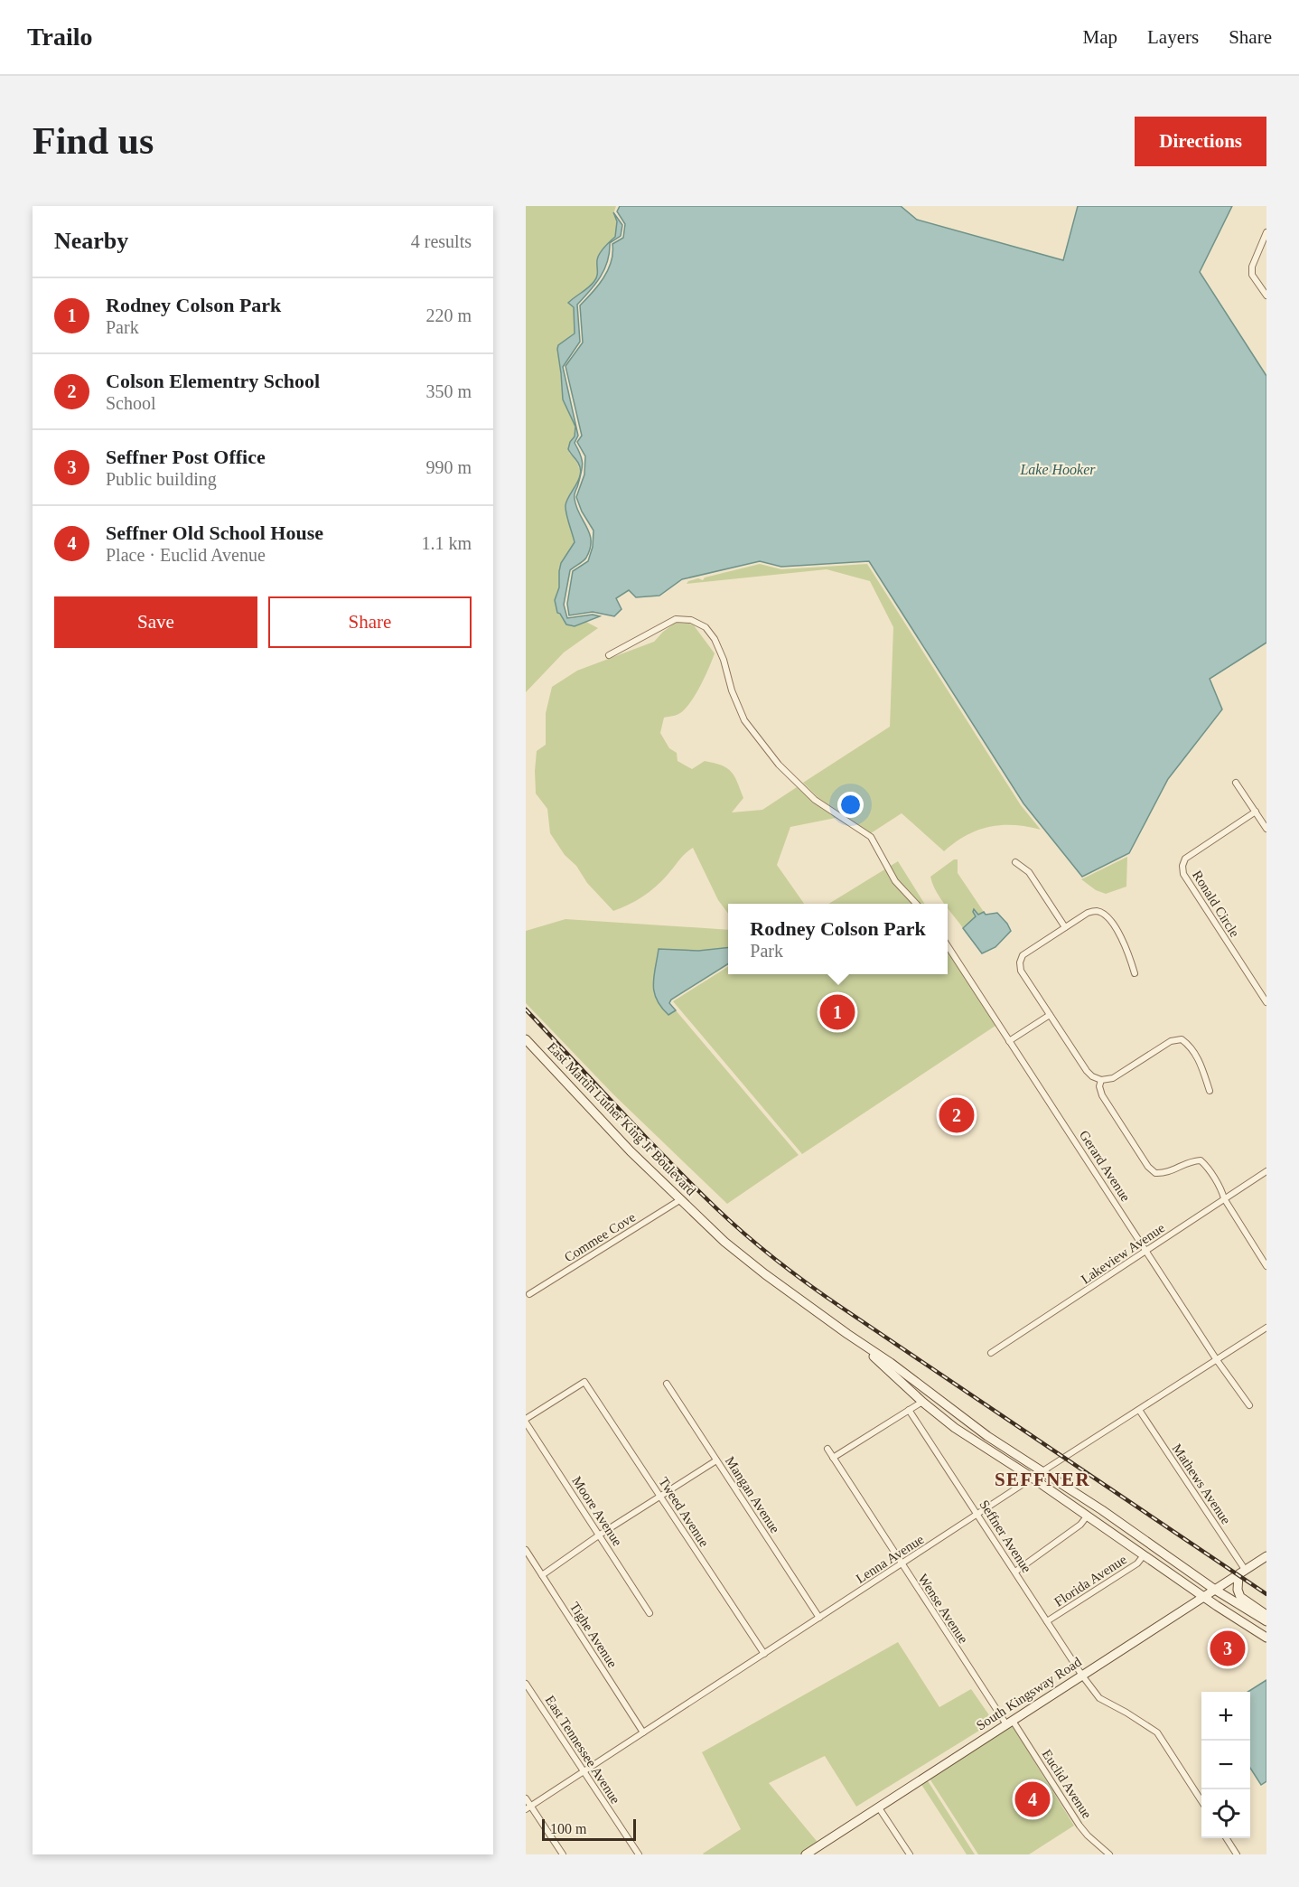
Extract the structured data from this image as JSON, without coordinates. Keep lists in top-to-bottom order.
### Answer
{
  "streets": {
    "main road": ["East Martin Luther King Jr Boulevard", "South Kingsway Road"],
    "street": [
      "Ronald Circle",
      "Gerard Avenue",
      "Commee Cove",
      "Lakeview Avenue",
      "Mathews Avenue",
      "Mangan Avenue",
      "Moore Avenue",
      "Tweed Avenue",
      "Seffner Avenue",
      "Lenna Avenue",
      "Florida Avenue",
      "Wense Avenue",
      "Tighe Avenue",
      "East Tennessee Avenue",
      "Euclid Avenue"
    ]
  },
  "crossings": [
    ["East Martin Luther King Jr Boulevard", "Commee Cove"],
    ["Gerard Avenue", "Lakeview Avenue"],
    ["Gerard Avenue", "Lenna Avenue"],
    ["Mathews Avenue", "Lenna Avenue"],
    ["Mathews Avenue", "South Kingsway Road"],
    ["Mangan Avenue", "Lenna Avenue"],
    ["Moore Avenue", "Tweed Avenue"],
    ["Tweed Avenue", "Lenna Avenue"],
    ["Seffner Avenue", "Lenna Avenue"],
    ["Seffner Avenue", "Florida Avenue"],
    ["Seffner Avenue", "South Kingsway Road"],
    ["Lenna Avenue", "Wense Avenue"],
    ["Lenna Avenue", "Tighe Avenue"],
    ["Lenna Avenue", "East Tennessee Avenue"],
    ["Wense Avenue", "South Kingsway Road"],
    ["Wense Avenue", "Euclid Avenue"],
    ["South Kingsway Road", "Euclid Avenue"]
  ],
  "districts": ["SEFFNER"],
  "water": ["Lake Hooker"],
  "scale_bar": "100 m",
  "page": {
    "header": "Trailo",
    "nav": ["Map", "Layers", "Share"],
    "buttons": [
      "Directions",
      ["Save", "Share"]
    ],
    "title": "Find us",
    "heading": ["Nearby", "4 results"],
    "list": [
      {
        "mark": "1",
        "name": "Rodney Colson Park",
        "note": "Park",
        "value": "220 m"
      },
      {
        "mark": "2",
        "name": "Colson Elementry School",
        "note": "School",
        "value": "350 m"
      },
      {
        "mark": "3",
        "name": "Seffner Post Office",
        "note": "Public building",
        "value": "990 m"
      },
      {
        "mark": "4",
        "name": "Seffner Old School House",
        "note": "Place · Euclid Avenue",
        "value": "1.1 km"
      }
    ],
    "popup": ["Rodney Colson Park", "Park"],
    "pins": [
      "1",
      "2",
      "3",
      "4"
    ],
    "map_buttons": ["+", "−"],
    "scale": "100 m"
  }
}
